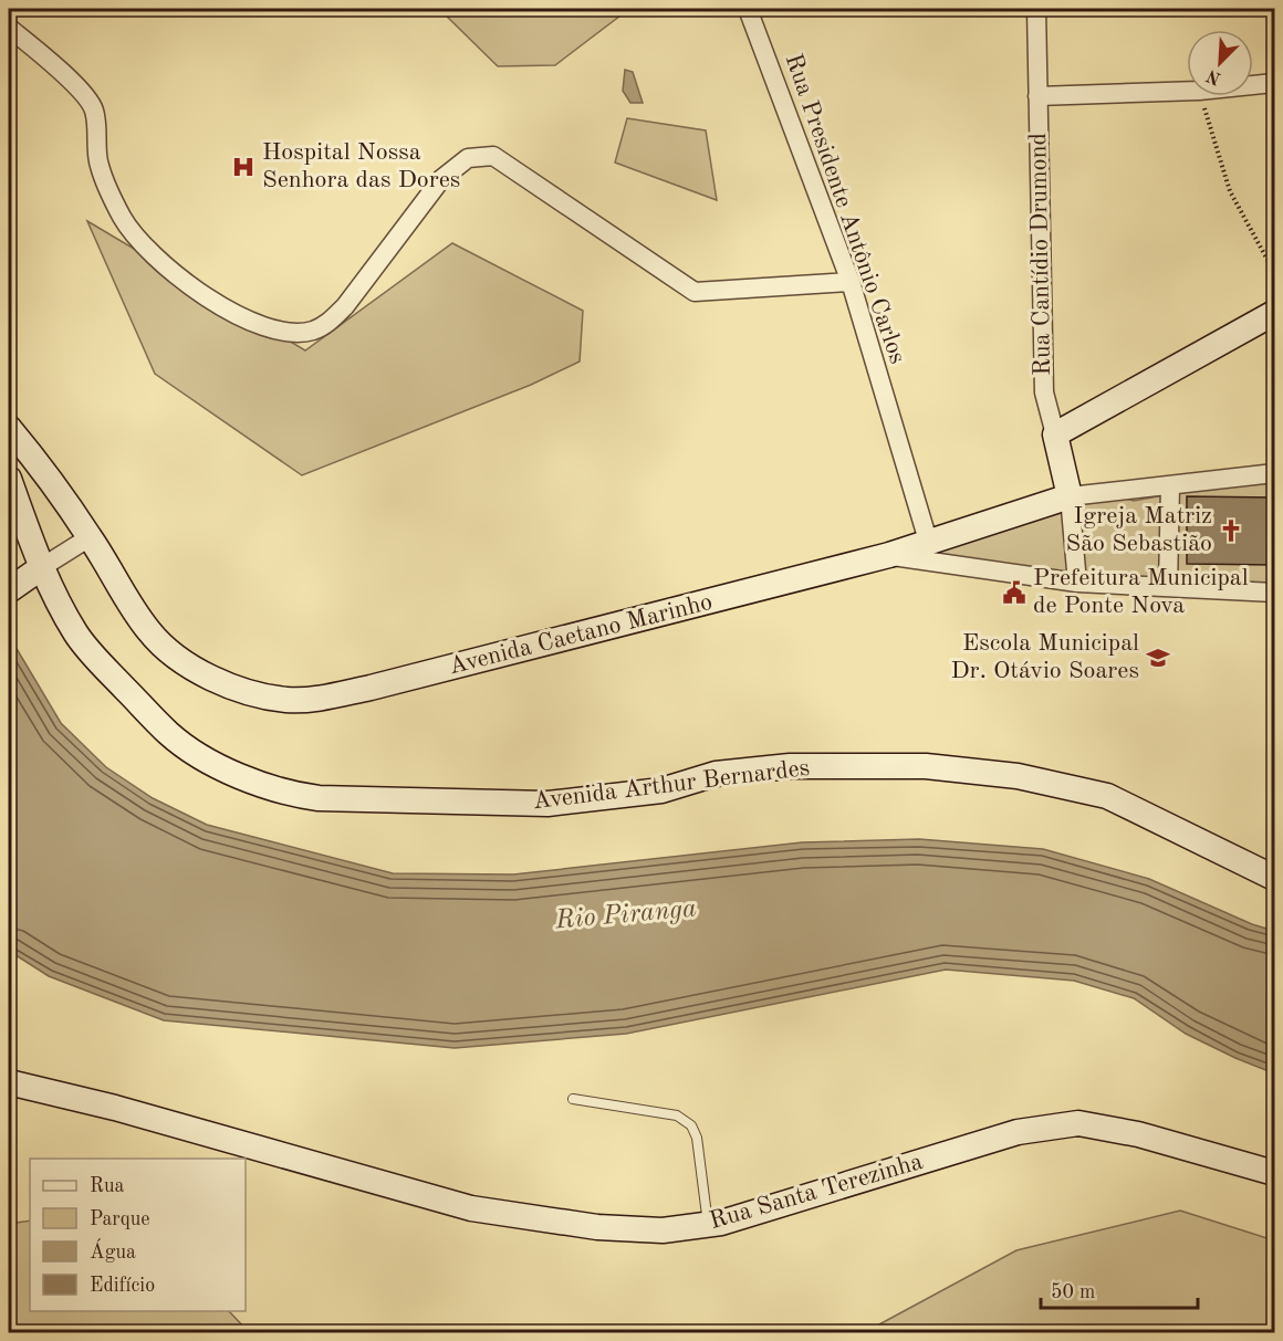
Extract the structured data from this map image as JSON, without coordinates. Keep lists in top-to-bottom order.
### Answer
{
  "streets": {
    "street": [
      "Rua Presidente Antônio Carlos",
      "Rua Cantídio Drumond",
      "Avenida Caetano Marinho",
      "Avenida Arthur Bernardes",
      "Rua Santa Terezinha"
    ]
  },
  "water": ["Rio Piranga"],
  "places": {
    "hospital": ["Hospital Nossa Senhora das Dores"],
    "church": ["Igreja Matriz São Sebastião"],
    "public building": ["Prefeitura Municipal de Ponte Nova"],
    "school or university": ["Escola Municipal Dr. Otávio Soares"]
  },
  "legend": [
    "Rua",
    "Parque",
    "Água",
    "Edifício"
  ],
  "scale_bar": "50 m",
  "north": "bottom left"
}
